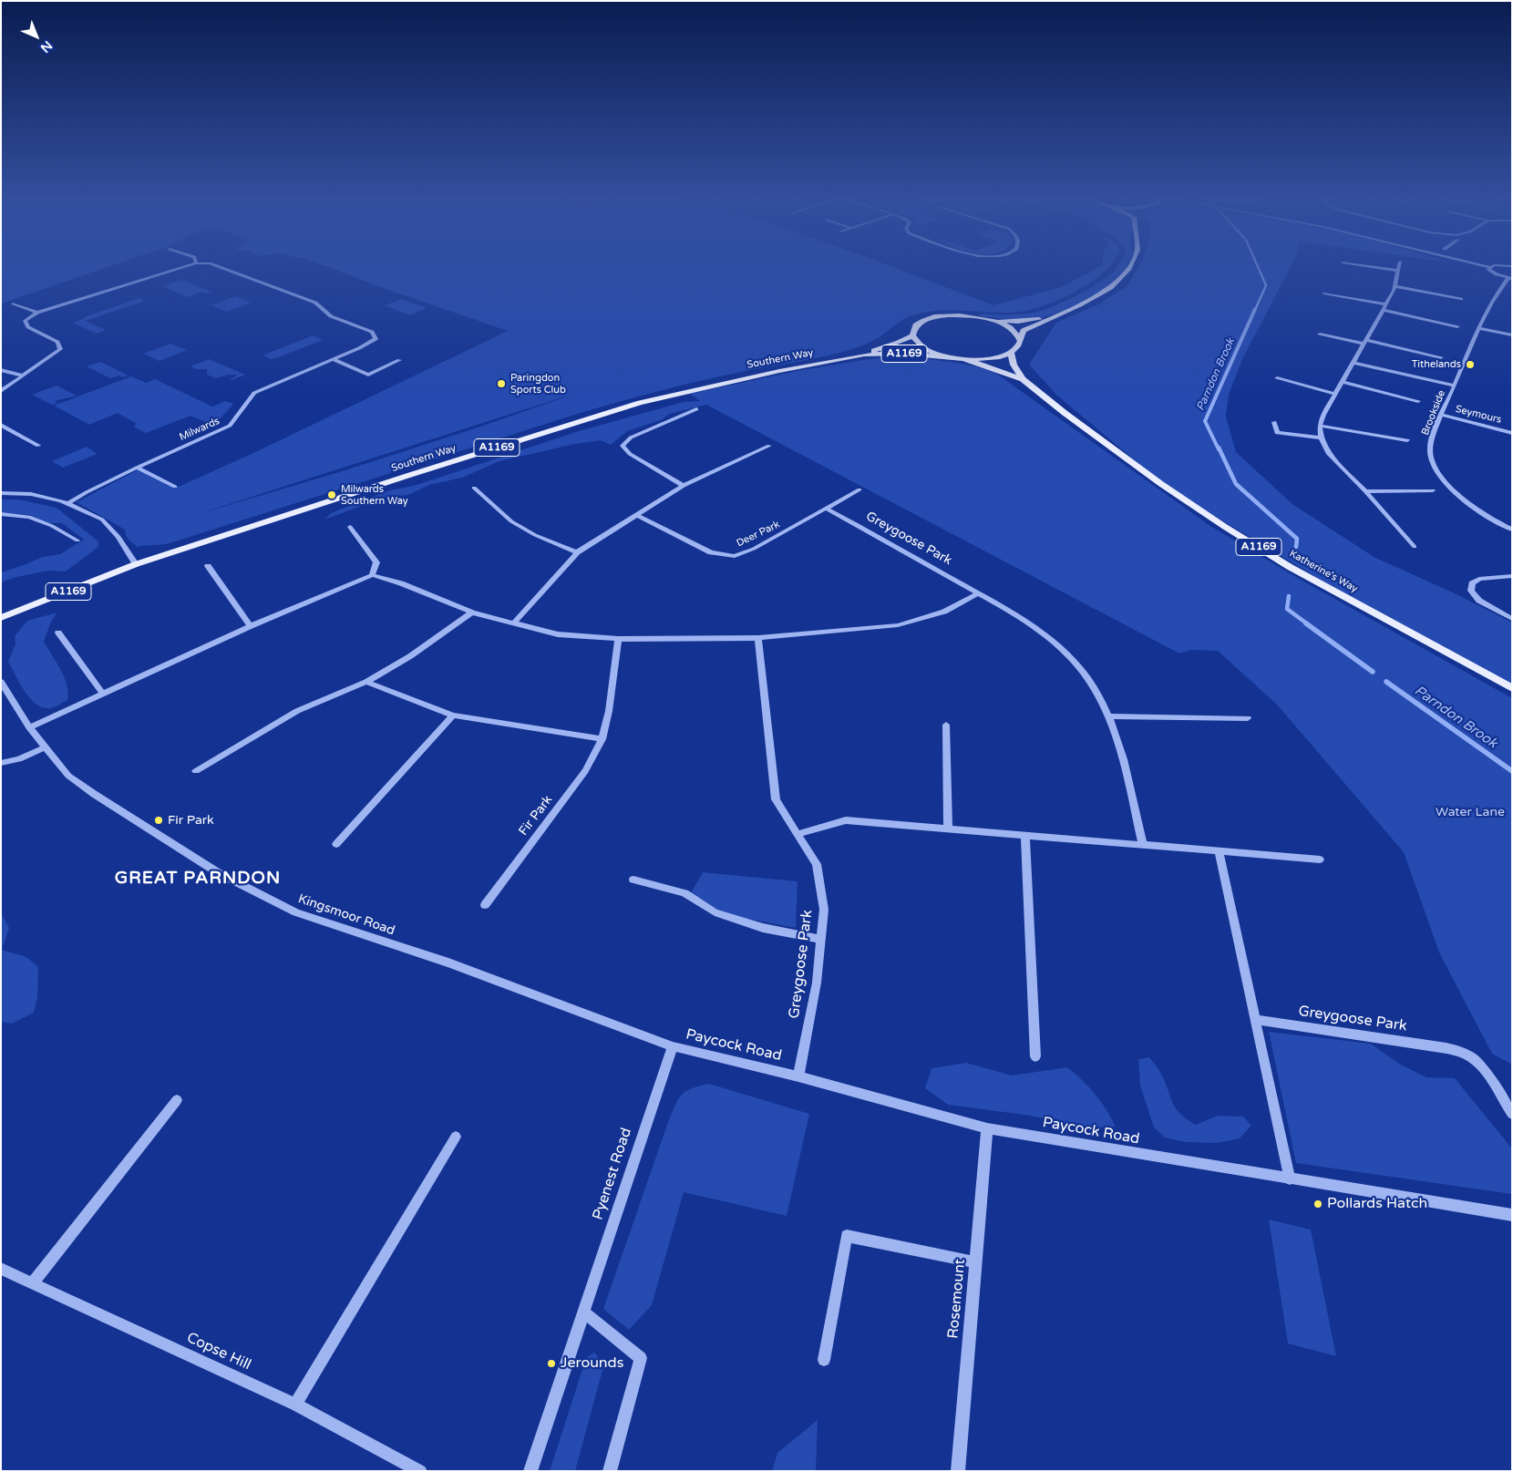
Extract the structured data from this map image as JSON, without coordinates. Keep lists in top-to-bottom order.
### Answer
{
  "streets": {
    "main road": ["A1169", "Southern Way", "Katherine's Way"],
    "street": [
      "Brookside",
      "Seymours",
      "Milwards",
      "Deer Park",
      "Greygoose Park",
      "Fir Park",
      "Kingsmoor Road",
      "Paycock Road",
      "Pyenest Road",
      "Rosemount",
      "Copse Hill"
    ]
  },
  "crossings": [
    ["Brookside", "Seymours"],
    ["Deer Park", "Greygoose Park"],
    ["Greygoose Park", "Paycock Road"],
    ["Kingsmoor Road", "Paycock Road"],
    ["Kingsmoor Road", "Pyenest Road"],
    ["Paycock Road", "Pyenest Road"],
    ["Paycock Road", "Rosemount"]
  ],
  "districts": ["GREAT PARNDON"],
  "water": ["Parndon Brook"],
  "parks": ["Water Lane"],
  "places": [
    "Tithelands",
    "Paringdon Sports Club",
    "Milwards Southern Way",
    "Fir Park",
    "Pollards Hatch",
    "Jerounds"
  ],
  "north": "bottom right"
}
